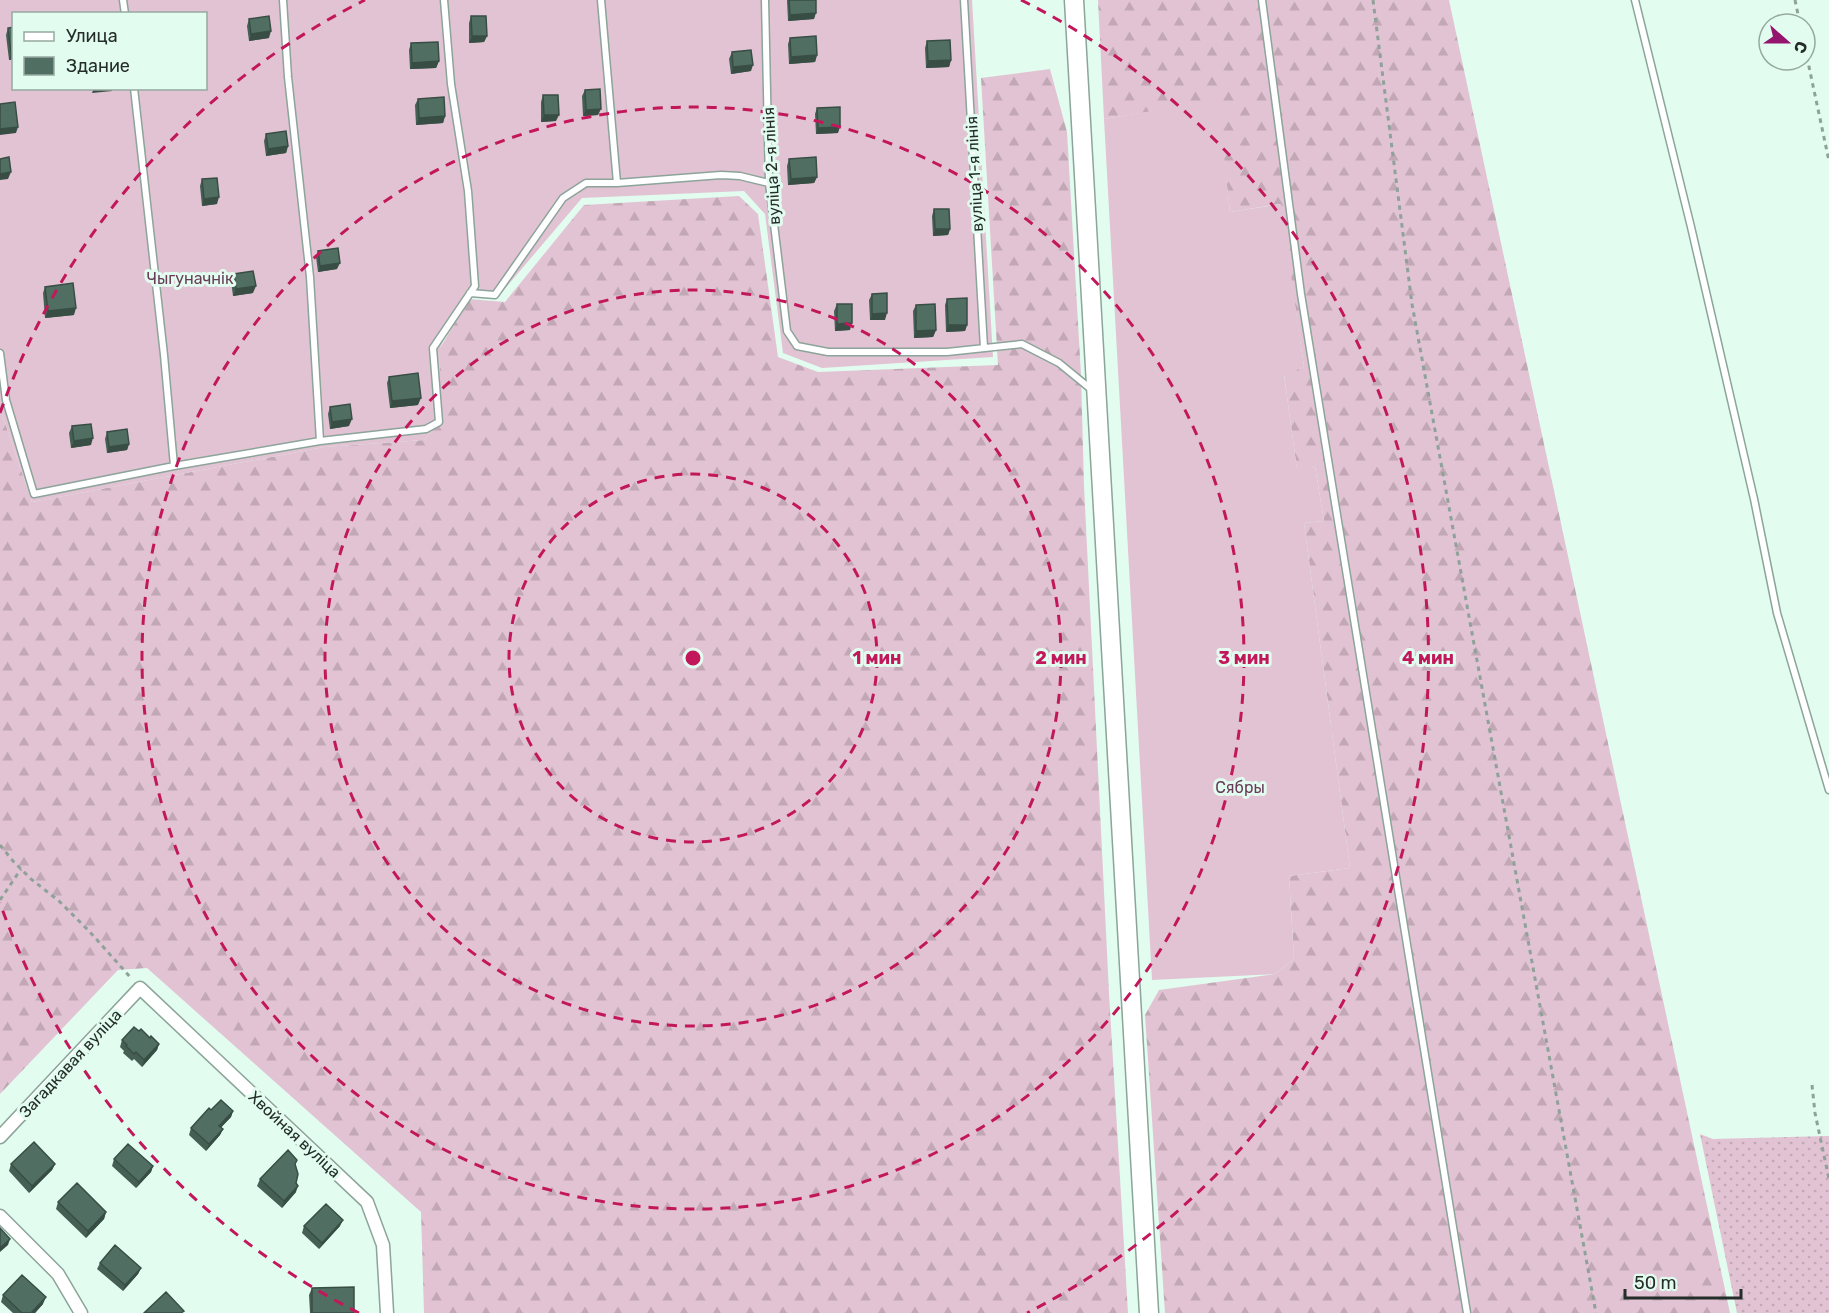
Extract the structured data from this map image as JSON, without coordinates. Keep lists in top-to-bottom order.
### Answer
{
  "streets": {
    "street": ["Загадкавая вуліца", "Хвойная вуліца"],
    "lane": ["вуліца 2-я лінія", "вуліца 1-я лінія"]
  },
  "crossings": [
    ["вуліца 2-я лінія", "вуліца 1-я лінія"],
    ["Загадкавая вуліца", "Хвойная вуліца"]
  ],
  "parks": ["Чыгуначнік", "Сябры"],
  "legend": ["Улица", "Здание"],
  "scale_bar": "50 m",
  "north": "right",
  "rings": [
    "1 мин",
    "2 мин",
    "3 мин",
    "4 мин"
  ]
}
